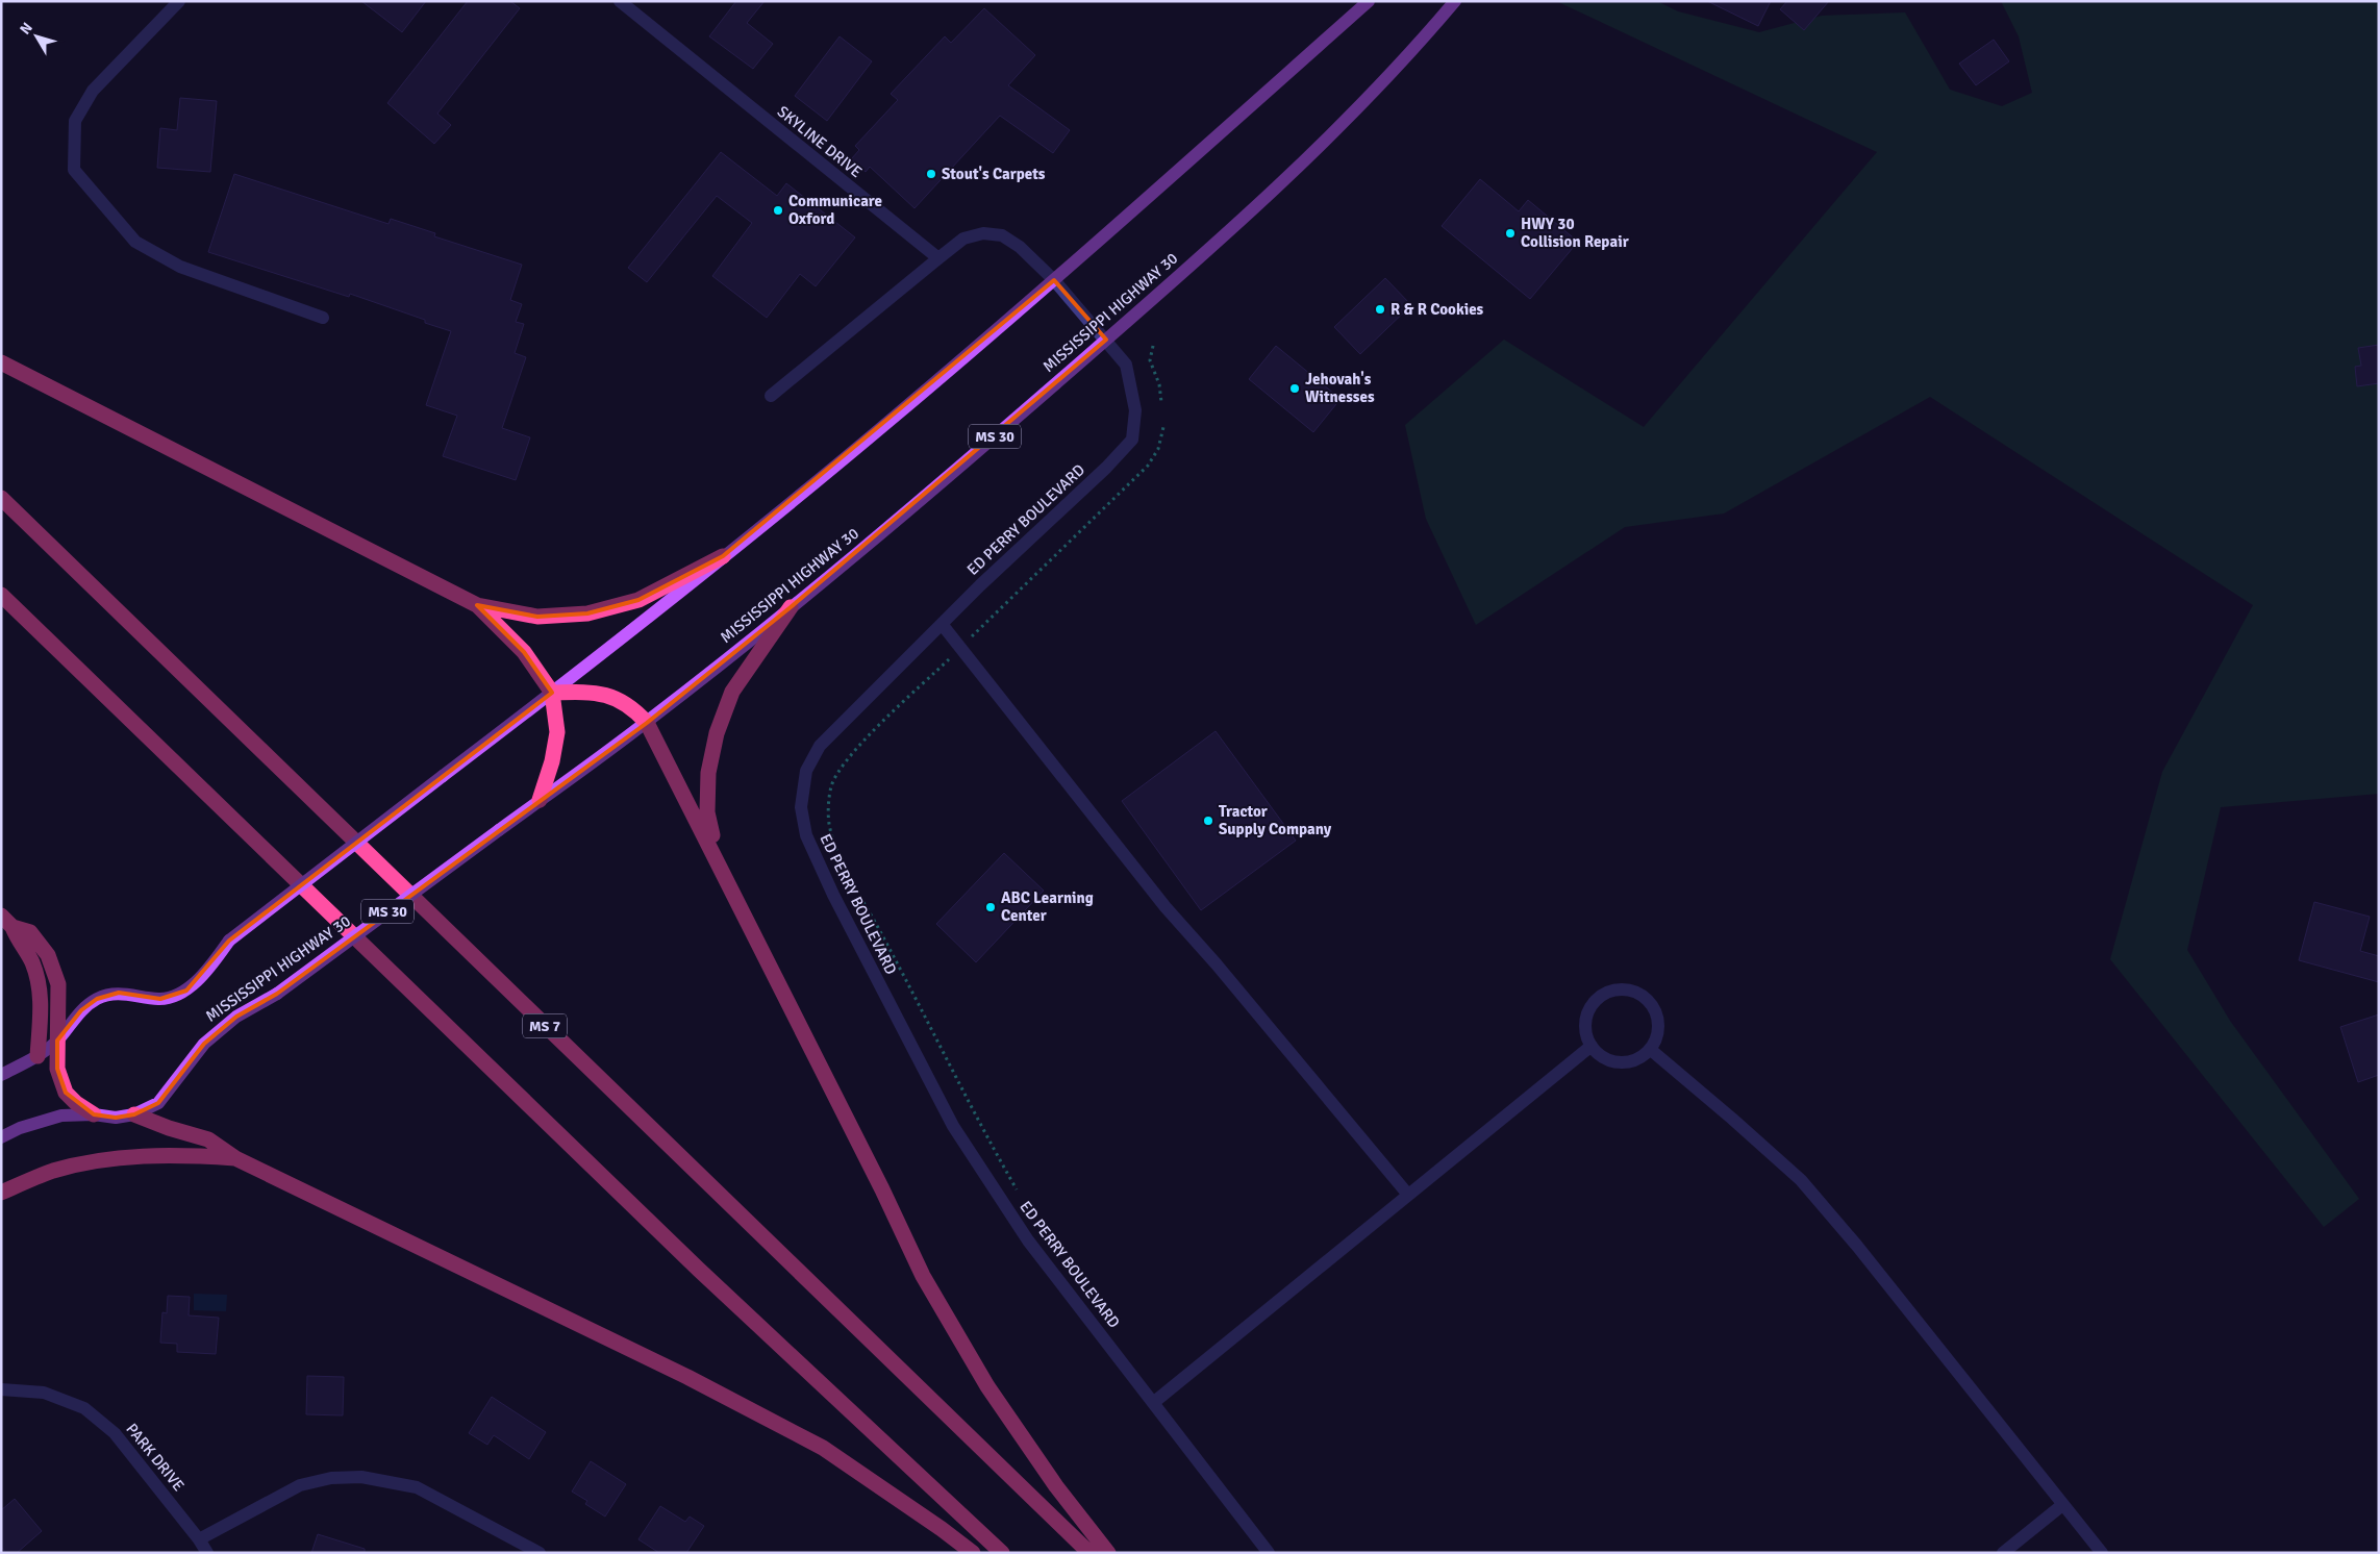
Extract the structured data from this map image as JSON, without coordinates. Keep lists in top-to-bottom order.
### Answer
{
  "streets": {
    "highway": ["MS 7"],
    "main road": ["MISSISSIPPI HIGHWAY 30", "MS 30"],
    "street": ["SKYLINE DRIVE", "ED PERRY BOULEVARD", "PARK DRIVE"]
  },
  "crossings": [
    ["MISSISSIPPI HIGHWAY 30", "ED PERRY BOULEVARD"]
  ],
  "places": [
    "Stout's Carpets",
    "Communicare Oxford",
    "HWY 30 Collision Repair",
    "R & R Cookies",
    "Jehovah's Witnesses",
    "Tractor Supply Company",
    "ABC Learning Center"
  ],
  "north": "top left"
}
